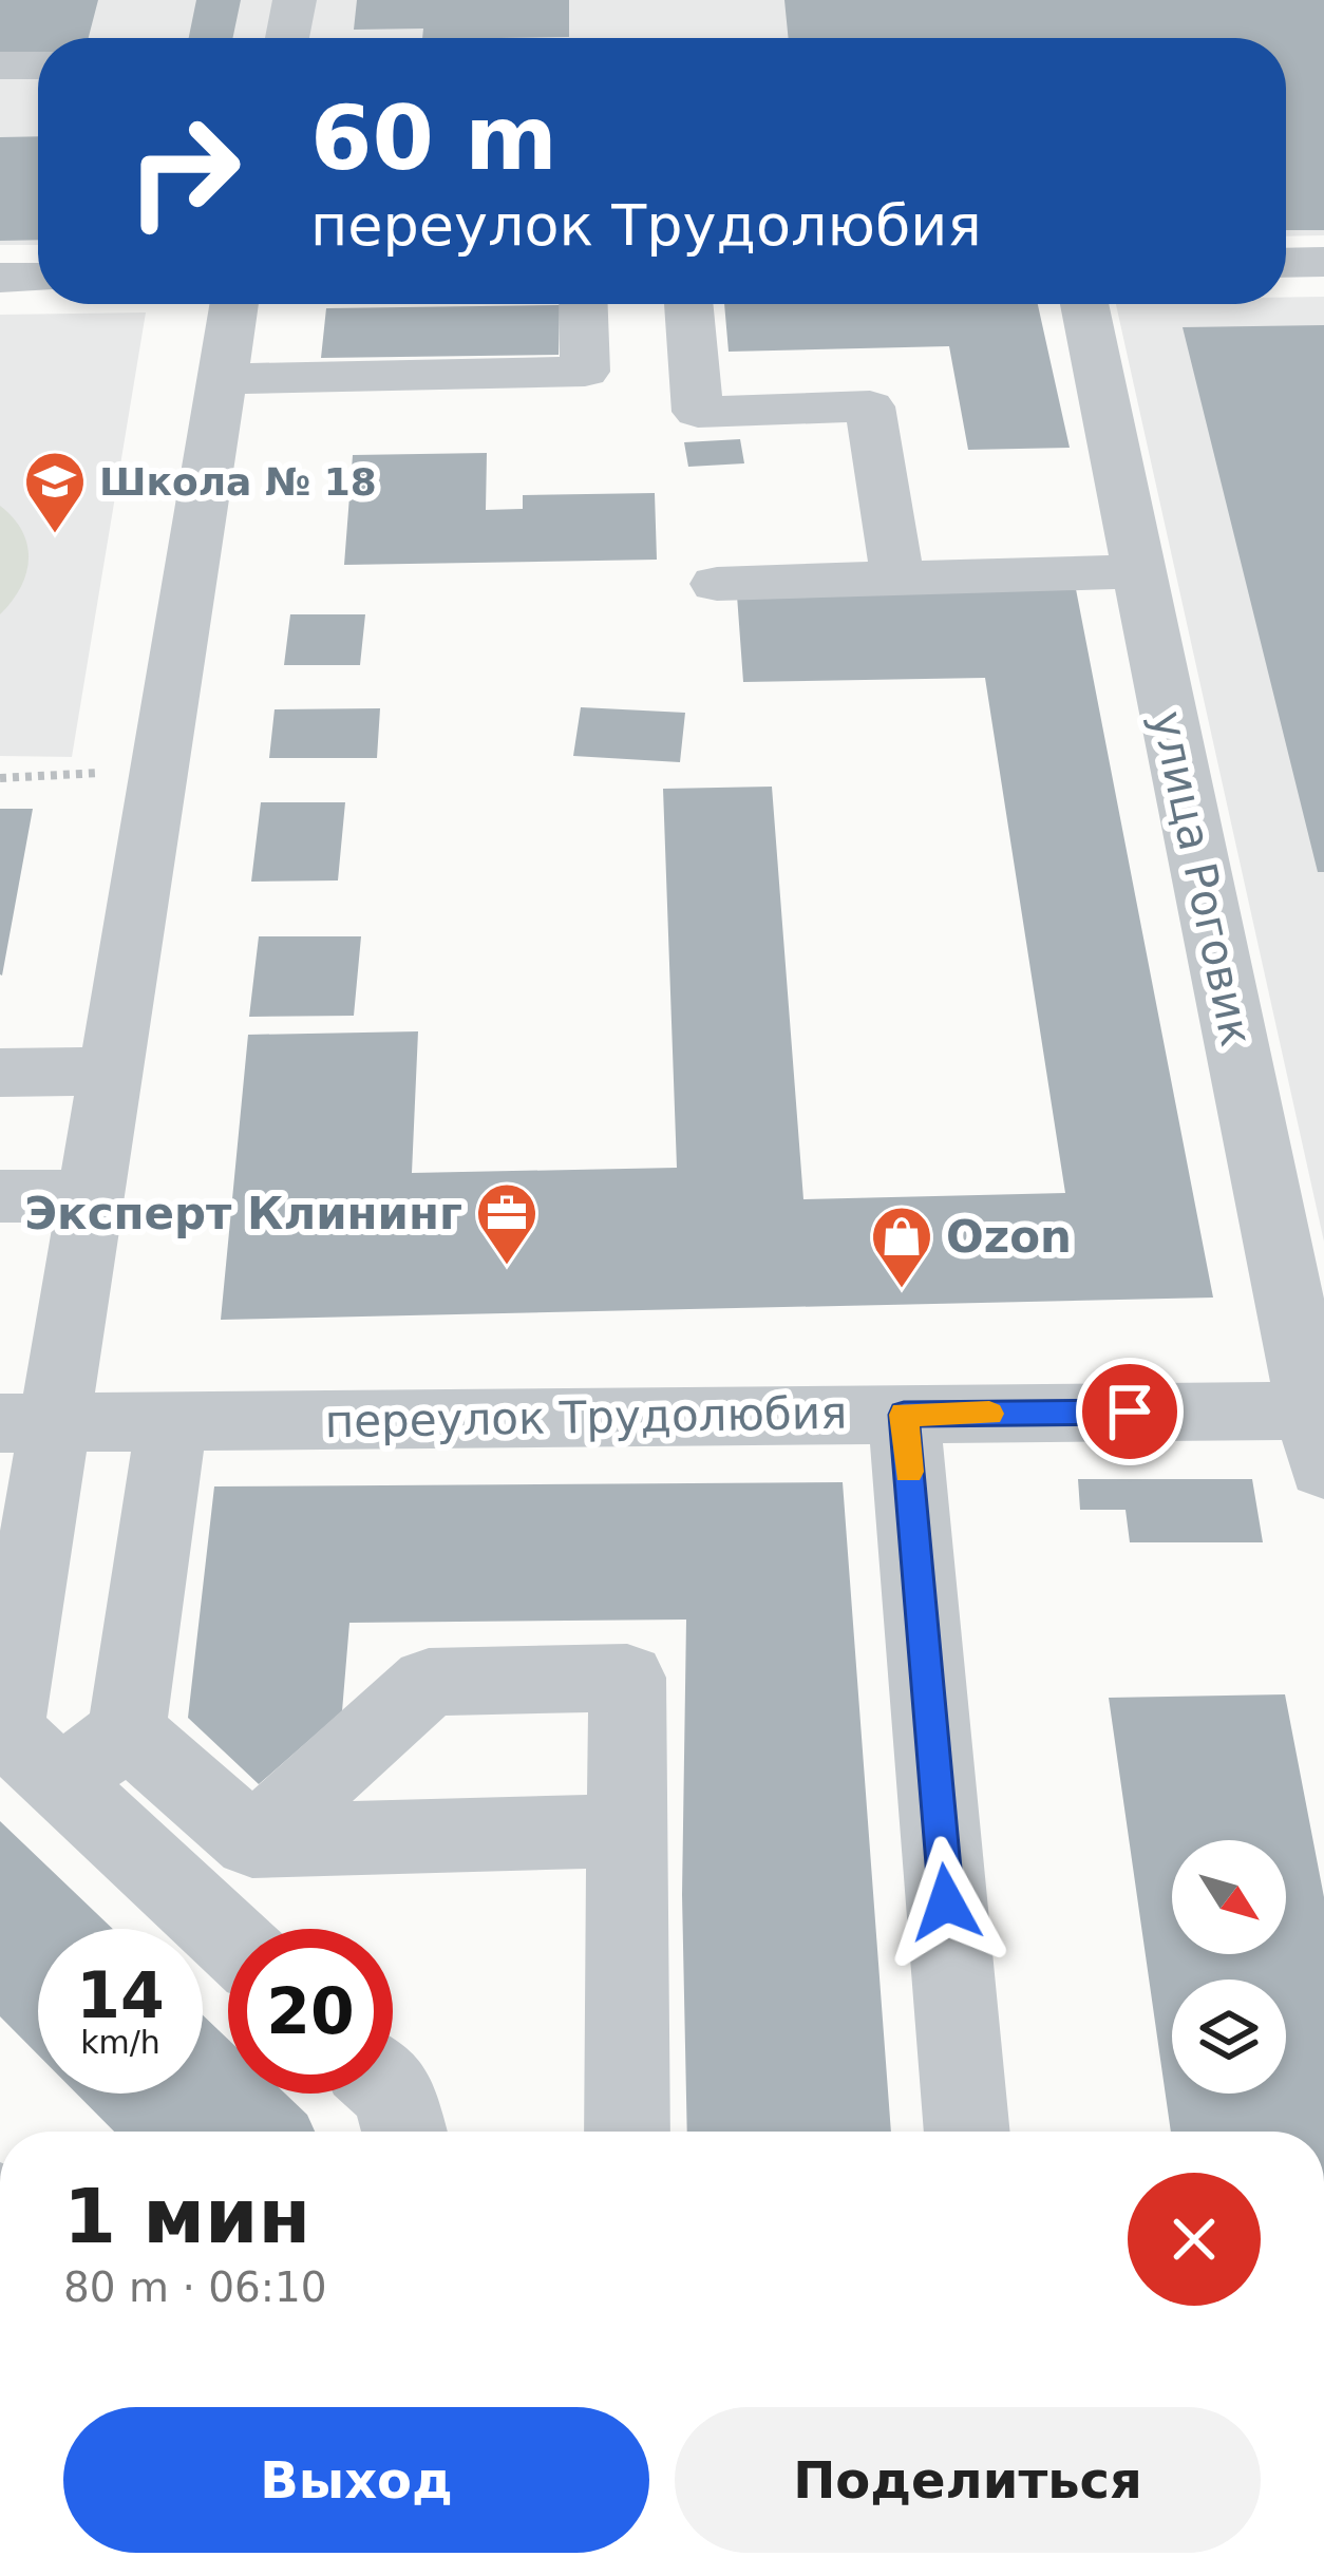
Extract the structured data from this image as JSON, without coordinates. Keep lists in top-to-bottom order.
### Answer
{
  "streets": {
    "street": ["улица Роговик", "переулок Трудолюбия"]
  },
  "crossings": [
    ["улица Роговик", "переулок Трудолюбия"]
  ],
  "places": {
    "school or university": ["Школа № 18"],
    "office": ["Эксперт Клининг"],
    "shop": ["Ozon"]
  },
  "north": "bottom right",
  "page": {
    "turn": ["60 m", "переулок Трудолюбия"],
    "speed": "14 km/h",
    "limit": "20",
    "heading": ["1 мин", "80 m · 06:10"],
    "buttons": ["Выход", "Поделиться"]
  }
}
